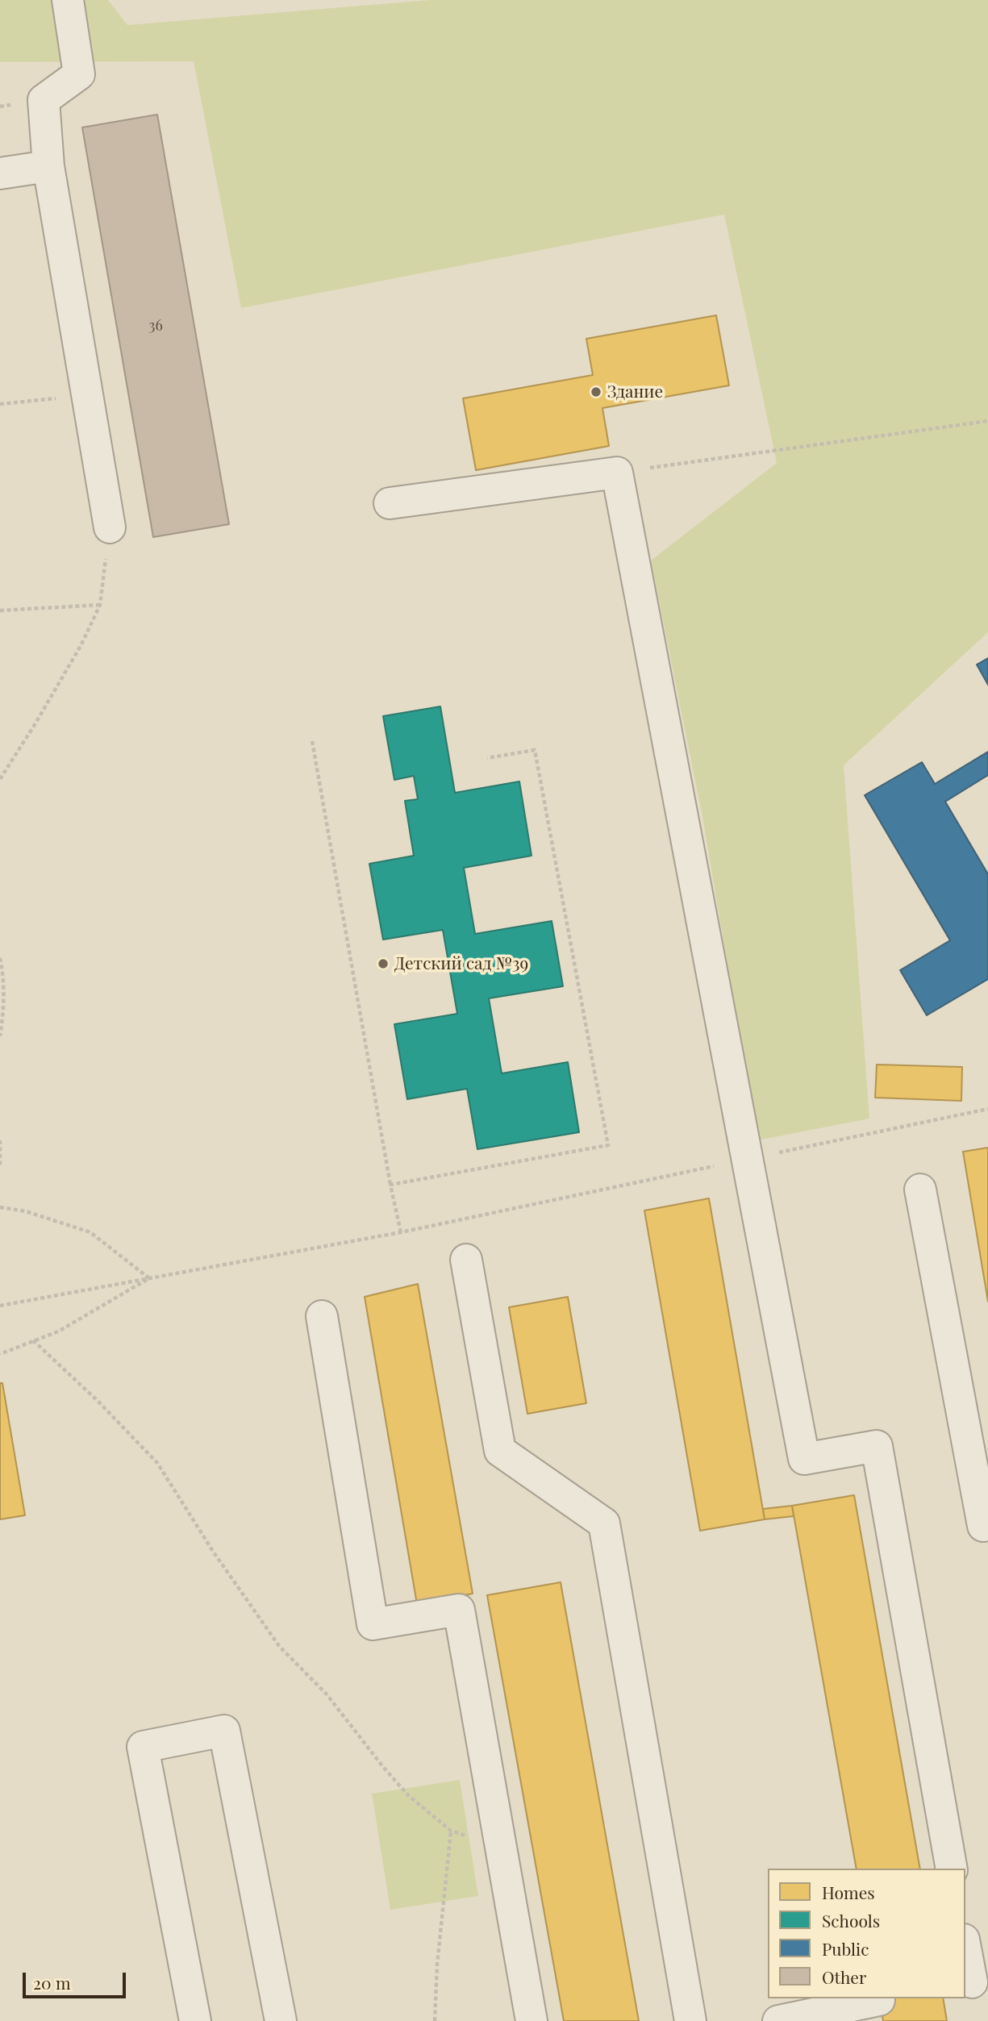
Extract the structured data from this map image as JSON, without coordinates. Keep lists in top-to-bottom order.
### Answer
{
  "places": ["Здание", "Детский сад №39"],
  "house_numbers": ["36"],
  "legend": [
    "Homes",
    "Schools",
    "Public",
    "Other"
  ],
  "scale_bar": "20 m"
}
